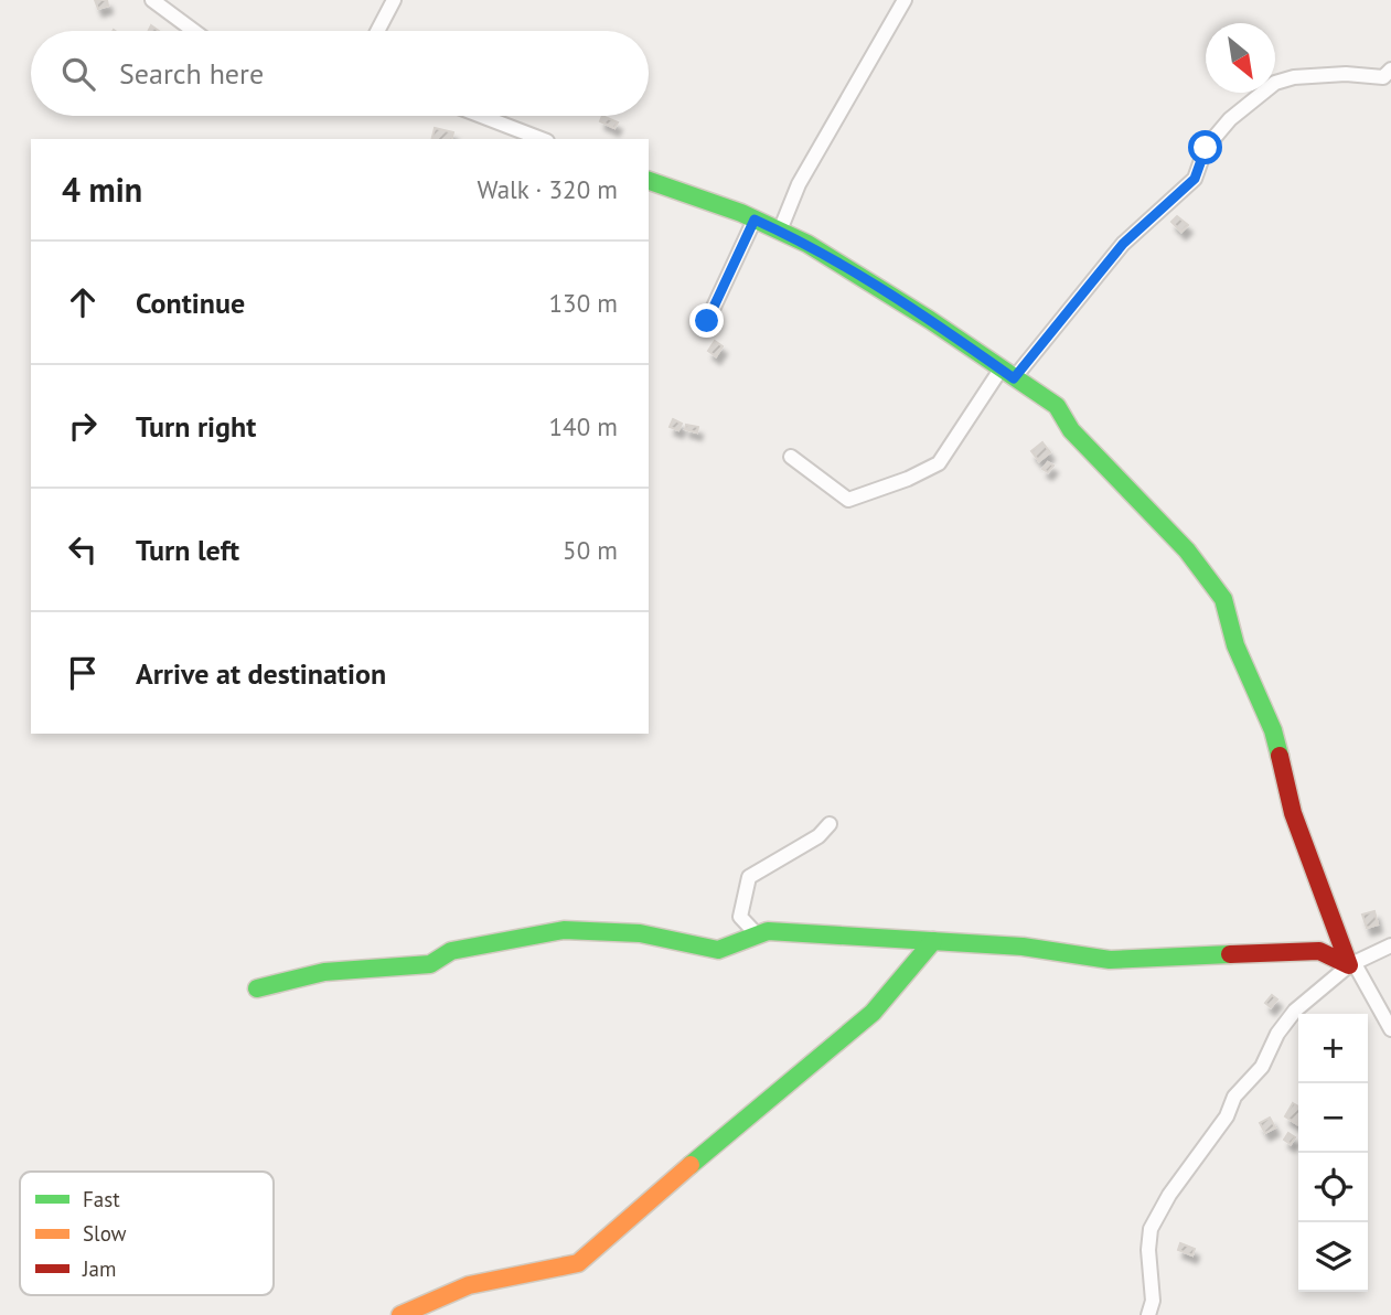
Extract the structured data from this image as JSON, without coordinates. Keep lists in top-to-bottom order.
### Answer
{
  "legend": ["Fast", "Slow", "Jam"],
  "north": "bottom right",
  "page": {
    "search": "Search here",
    "heading": ["4 min", "Walk · 320 m"],
    "list": [
      ["Continue", "130 m"],
      ["Turn right", "140 m"],
      ["Turn left", "50 m"],
      "Arrive at destination"
    ],
    "map_buttons": ["+", "−"]
  }
}
